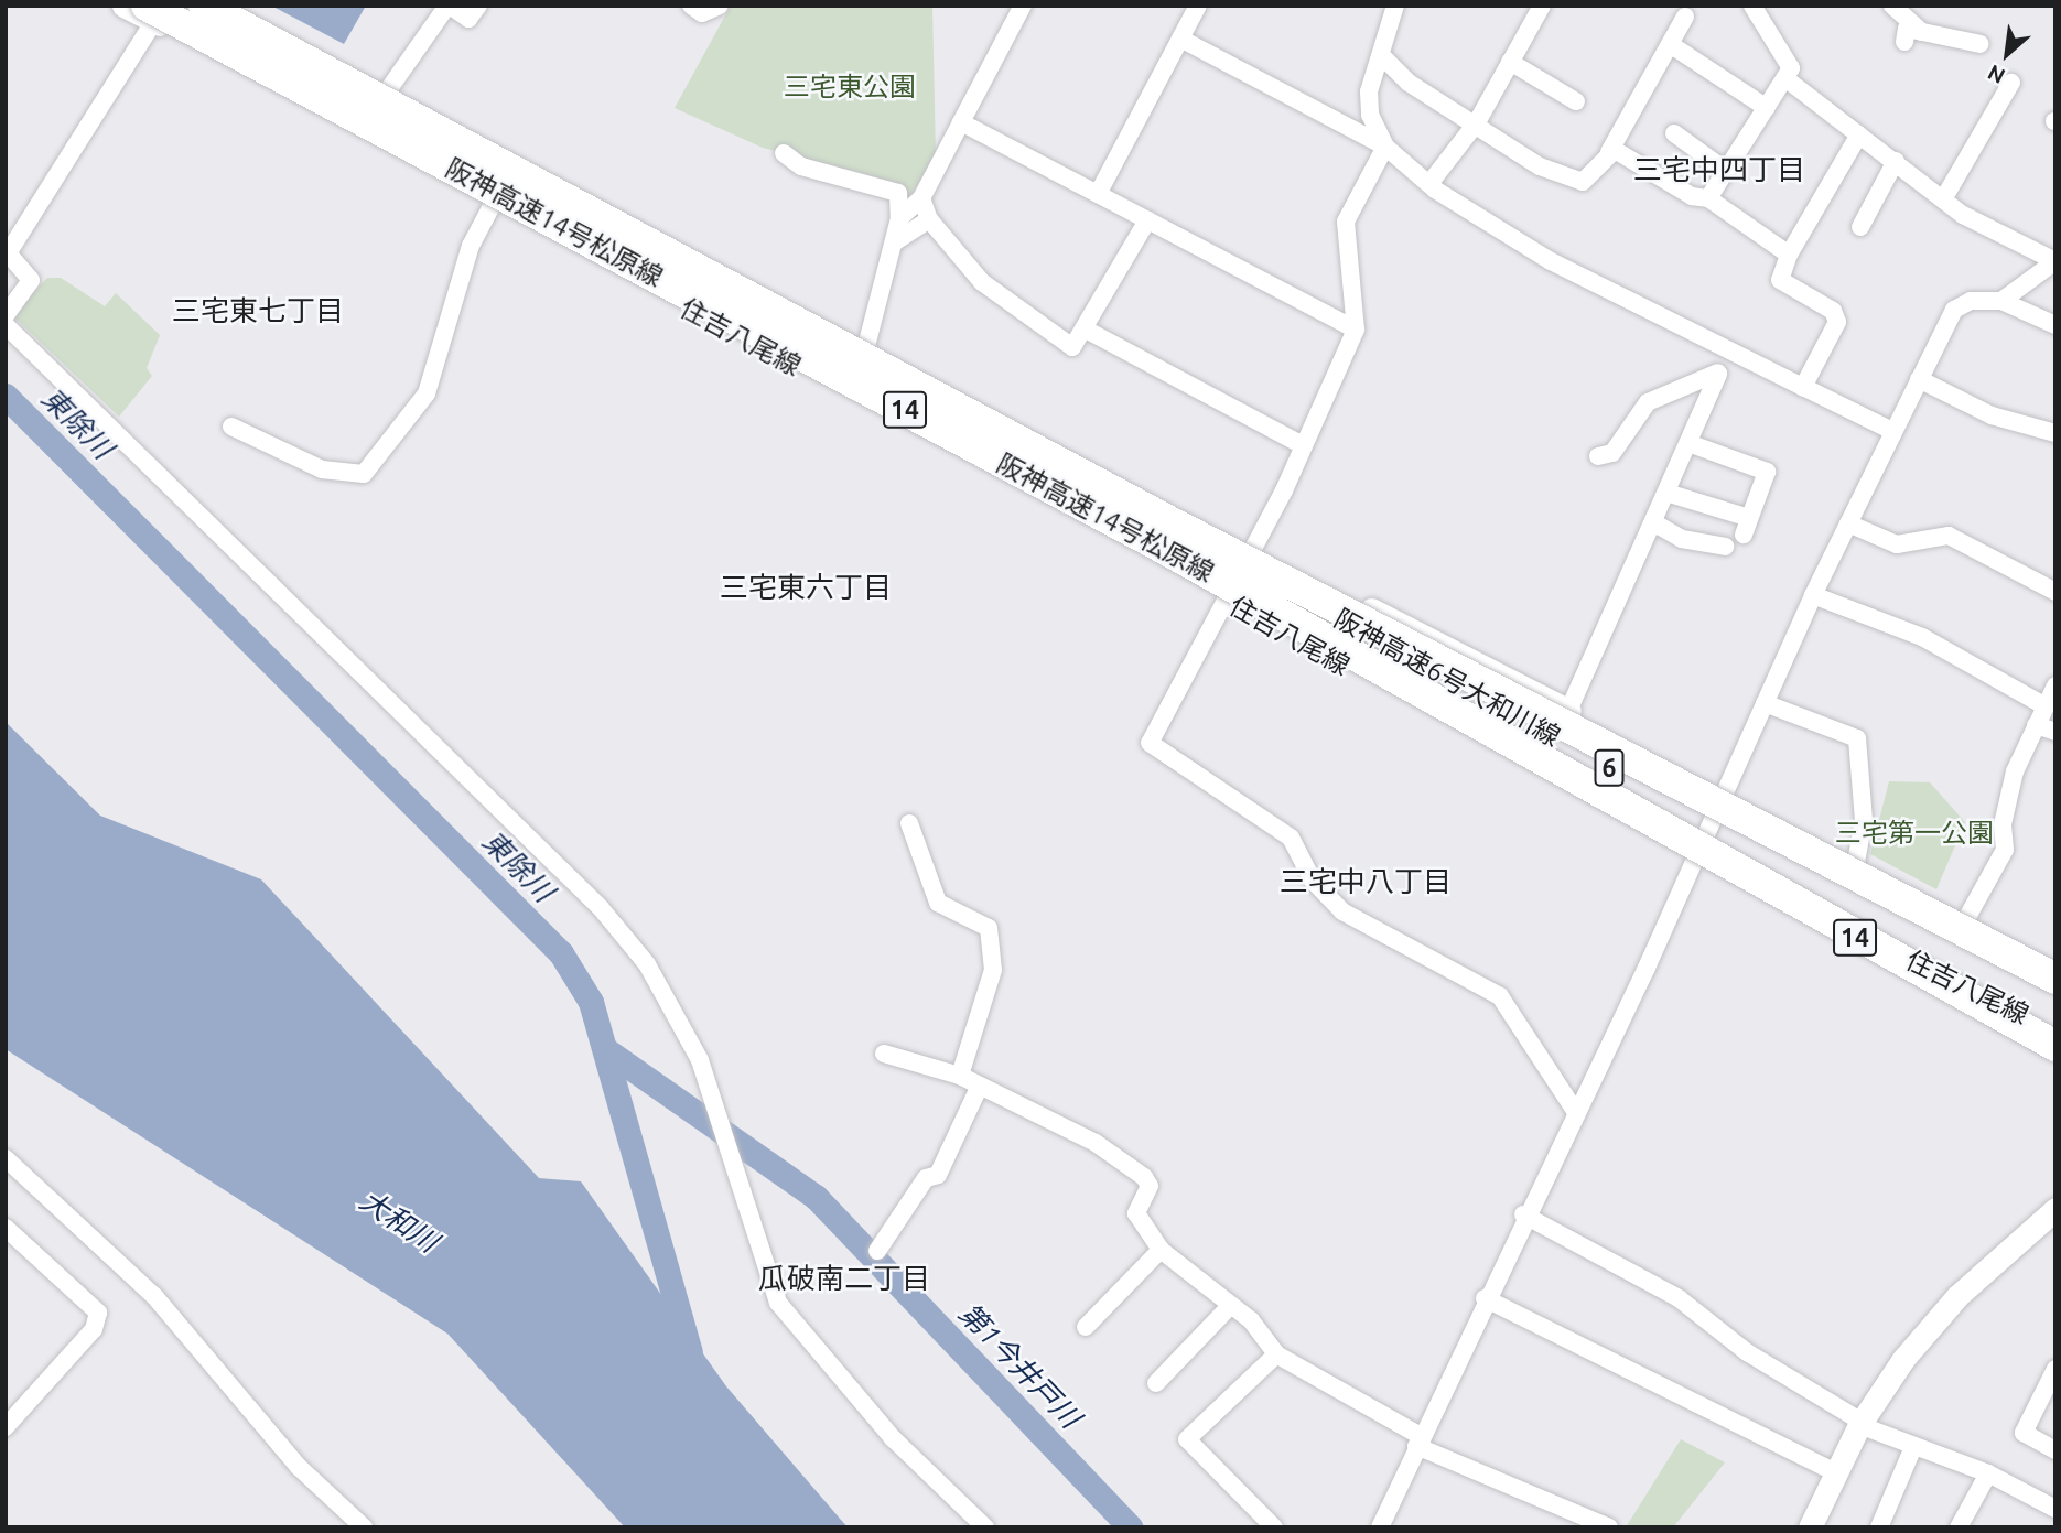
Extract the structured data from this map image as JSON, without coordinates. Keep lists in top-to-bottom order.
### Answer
{
  "streets": {
    "highway": [
      "阪神高速14号松原線",
      "14",
      "阪神高速6号大和川線",
      "6"
    ],
    "main road": ["住吉八尾線"]
  },
  "crossings": [
    ["阪神高速14号松原線", "住吉八尾線"],
    ["阪神高速14号松原線", "阪神高速6号大和川線"]
  ],
  "districts": [
    "三宅中四丁目",
    "三宅東七丁目",
    "三宅東六丁目",
    "三宅中八丁目",
    "瓜破南二丁目"
  ],
  "water": ["東除川", "大和川", "第1今井戸川"],
  "parks": ["三宅東公園", "三宅第一公園"],
  "north": "bottom left"
}
